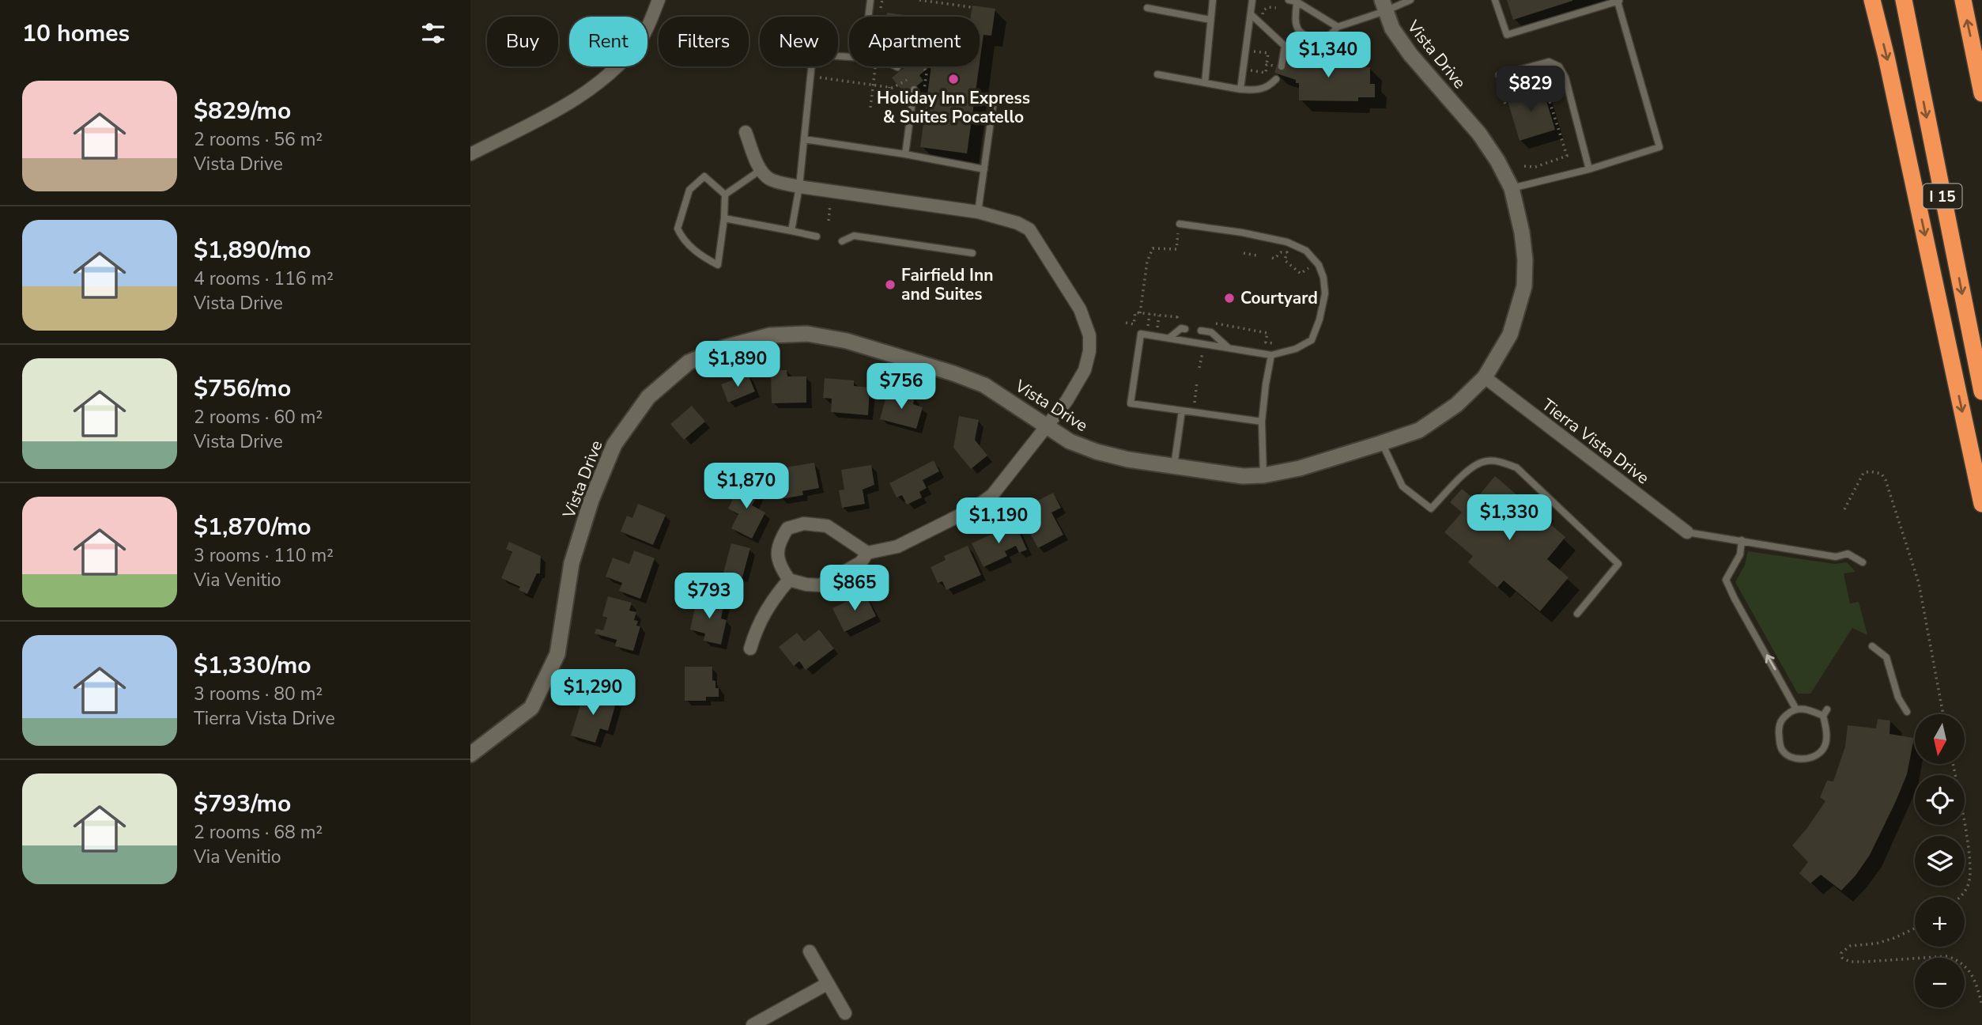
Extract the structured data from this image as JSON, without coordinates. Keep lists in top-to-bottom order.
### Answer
{
  "streets": {
    "highway": ["I 15"],
    "street": ["Vista Drive", "Tierra Vista Drive"]
  },
  "crossings": [
    ["Vista Drive", "Tierra Vista Drive"]
  ],
  "places": ["Holiday Inn Express & Suites Pocatello", "Fairfield Inn and Suites", "Courtyard"],
  "north": "bottom",
  "page": {
    "heading": "10 homes",
    "chip": [
      "Buy",
      "Rent",
      "Filters",
      "New",
      "Apartment"
    ],
    "price": [
      "$1,340",
      "$829",
      "$1,890",
      "$756",
      "$1,870",
      "$1,330",
      "$1,190",
      "$865",
      "$793",
      "$1,290"
    ],
    "list": [
      {
        "name": "$829/mo",
        "note": "2 rooms · 56 m² · Vista Drive"
      },
      {
        "name": "$1,890/mo",
        "note": "4 rooms · 116 m² · Vista Drive"
      },
      {
        "name": "$756/mo",
        "note": "2 rooms · 60 m² · Vista Drive"
      },
      {
        "name": "$1,870/mo",
        "note": "3 rooms · 110 m² · Via Venitio"
      },
      {
        "name": "$1,330/mo",
        "note": "3 rooms · 80 m² · Tierra Vista Drive"
      },
      {
        "name": "$793/mo",
        "note": "2 rooms · 68 m² · Via Venitio"
      }
    ],
    "map_buttons": ["+", "−"]
  }
}
